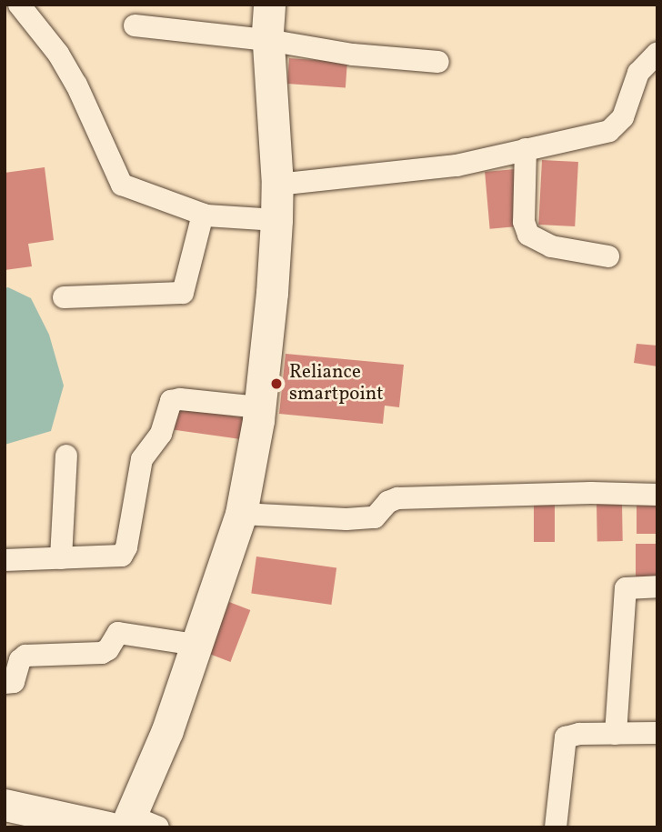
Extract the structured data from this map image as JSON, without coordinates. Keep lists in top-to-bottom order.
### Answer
{
  "places": ["Reliance smartpoint"]
}
